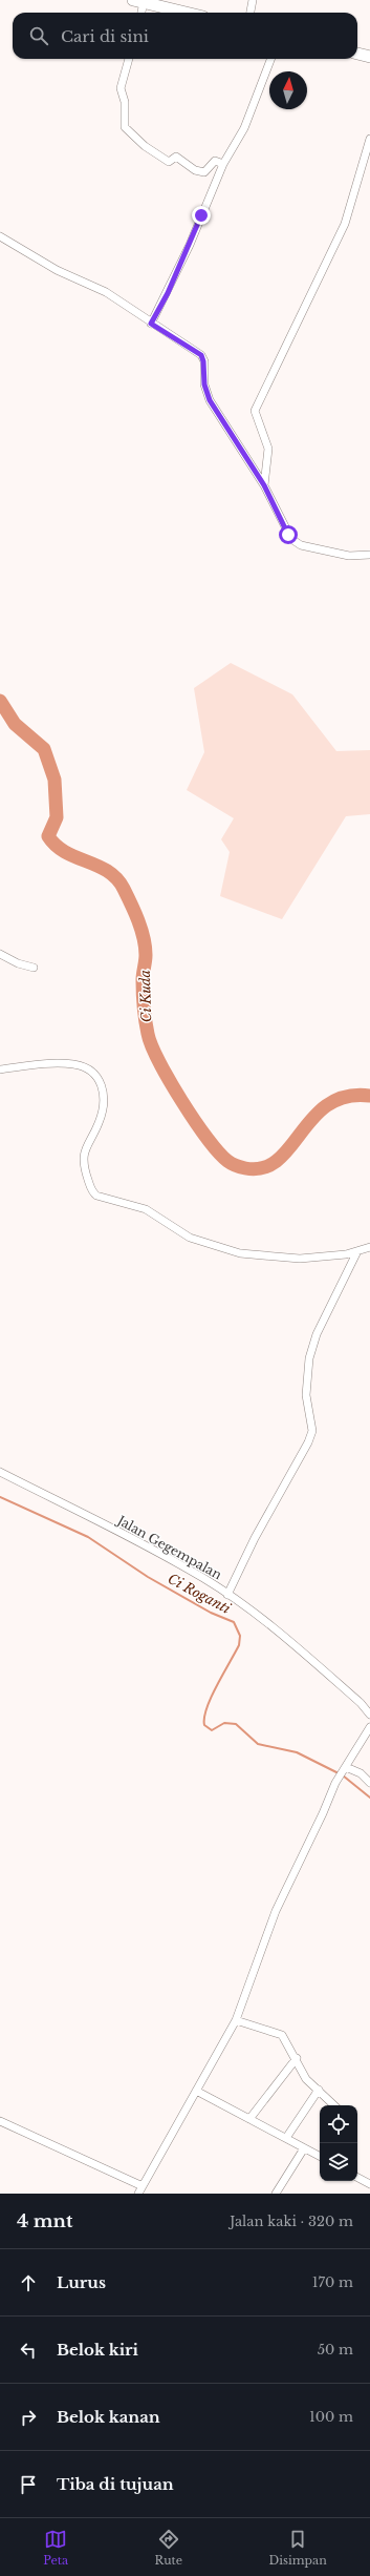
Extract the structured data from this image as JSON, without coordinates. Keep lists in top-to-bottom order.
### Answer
{
  "streets": {
    "street": ["Jalan Gegempalan"]
  },
  "water": ["Ci Kuda", "Ci Roganti"],
  "north": "top",
  "page": {
    "search": "Cari di sini",
    "heading": ["4 mnt", "Jalan kaki · 320 m"],
    "list": [
      ["Lurus", "170 m"],
      ["Belok kiri", "50 m"],
      ["Belok kanan", "100 m"],
      "Tiba di tujuan"
    ],
    "nav": ["Peta", "Rute", "Disimpan"]
  }
}
